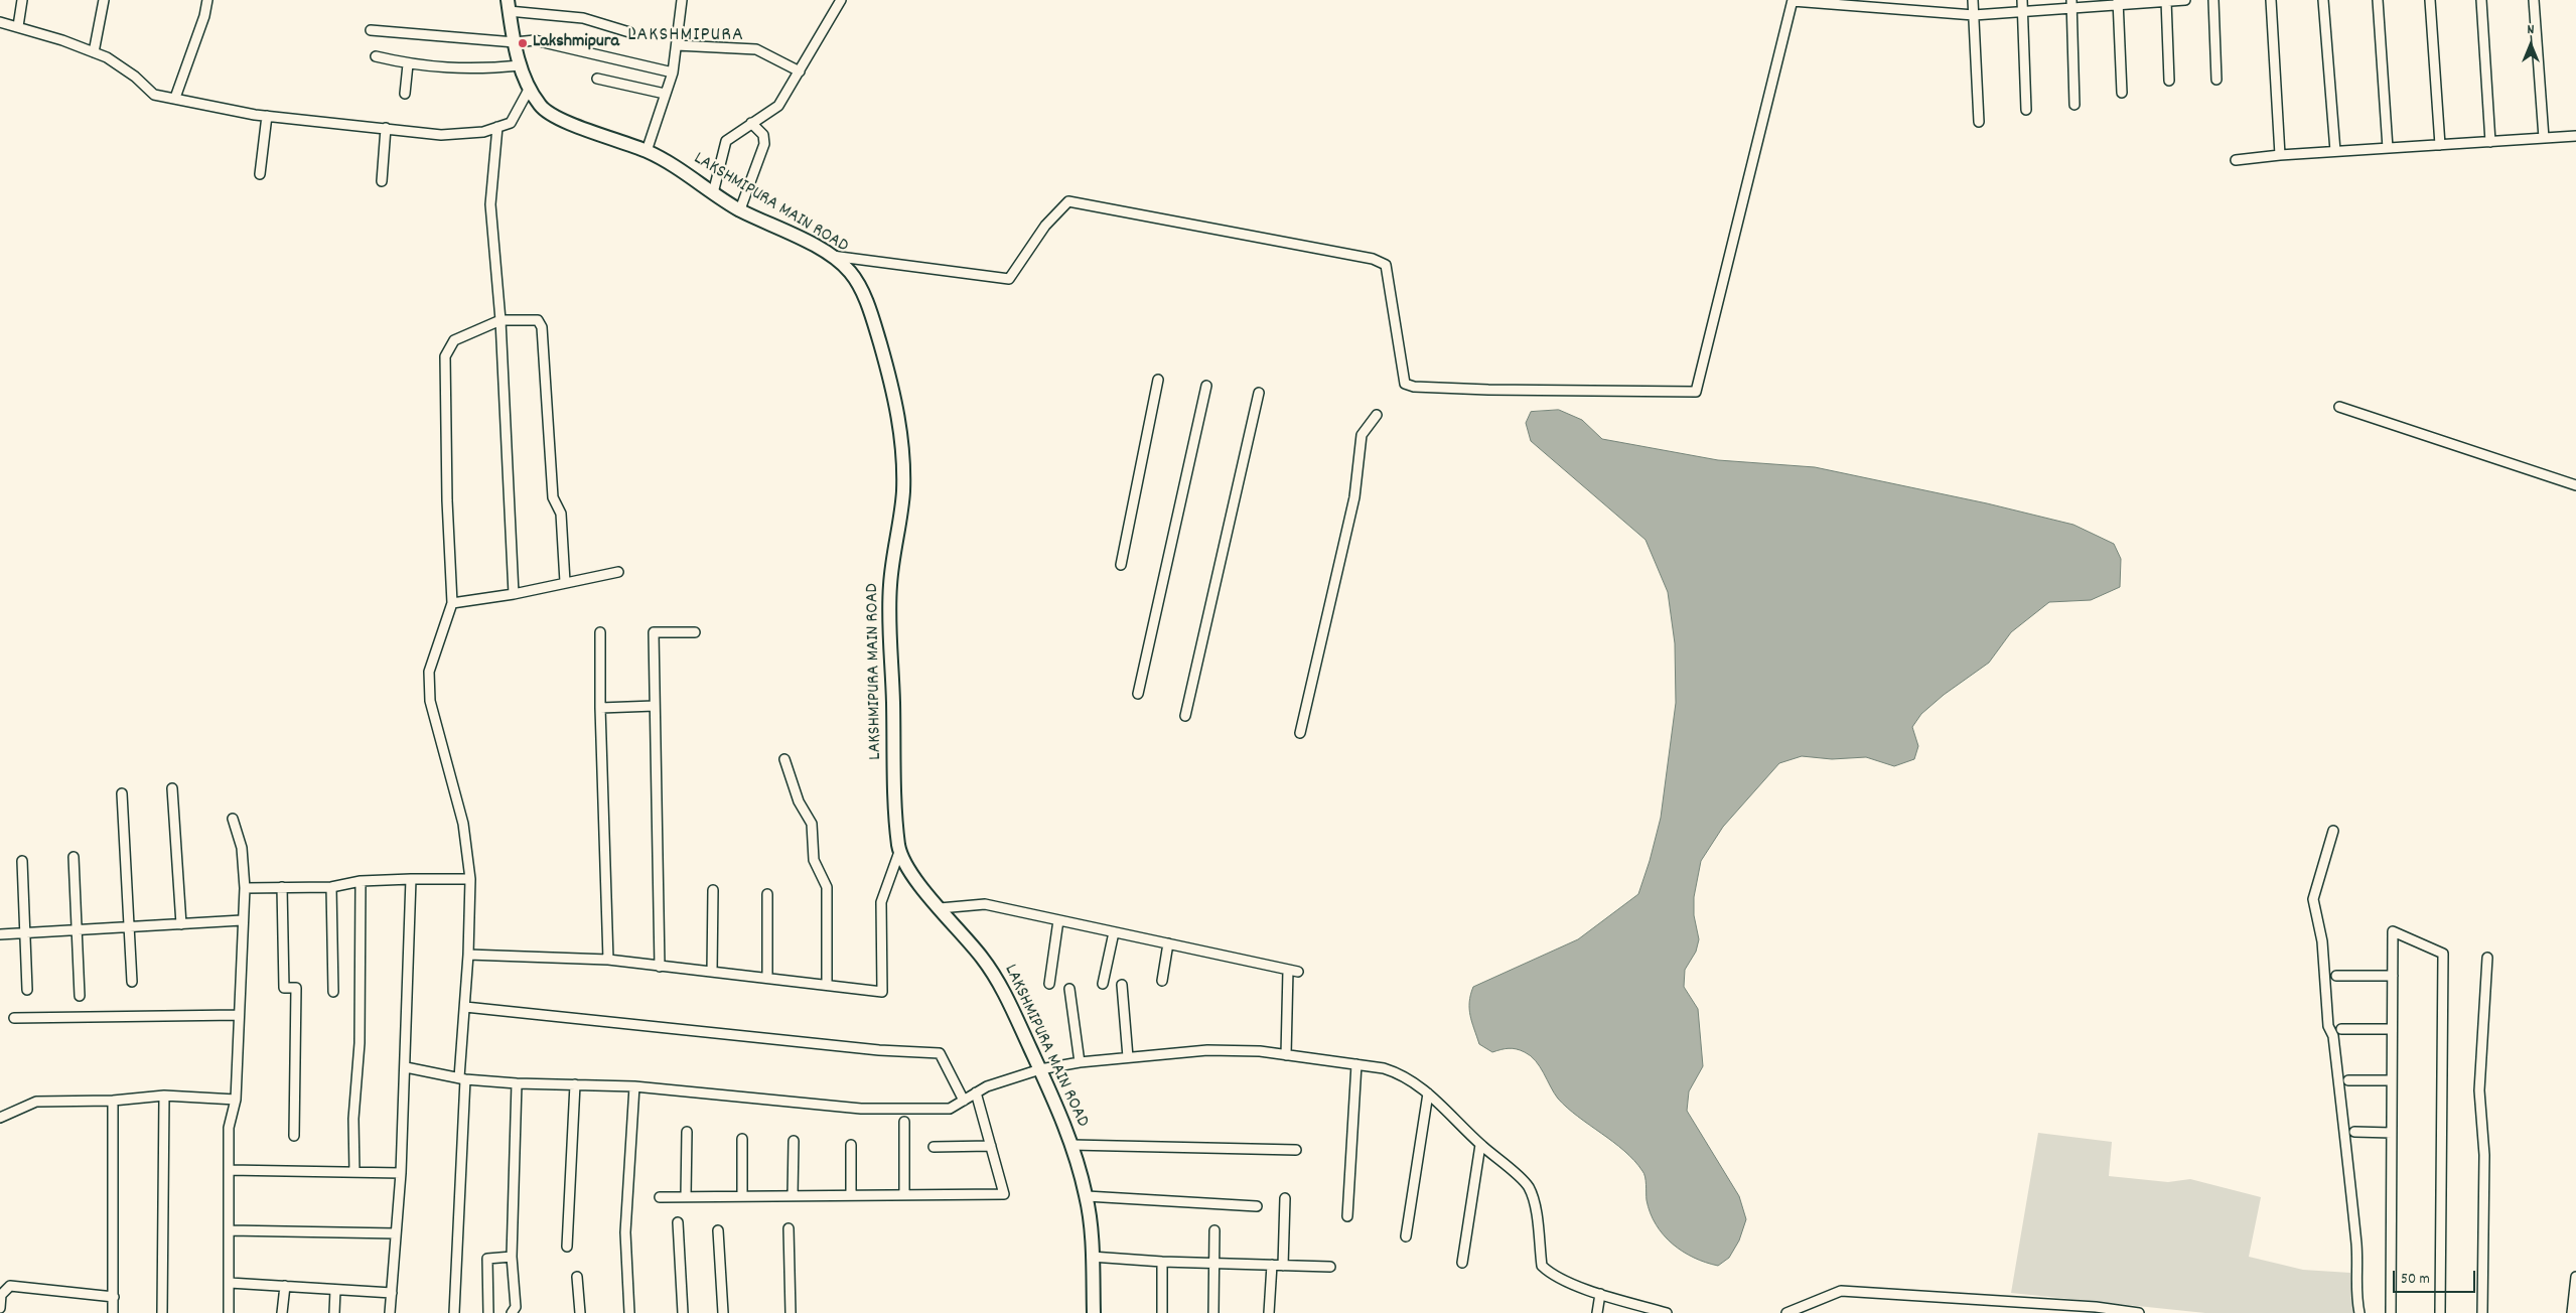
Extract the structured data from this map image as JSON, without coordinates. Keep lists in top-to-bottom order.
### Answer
{
  "streets": {
    "main road": ["LAKSHMIPURA MAIN ROAD"]
  },
  "districts": ["LAKSHMIPURA"],
  "places": ["Lakshmipura"],
  "scale_bar": "50 m",
  "north": "top"
}
